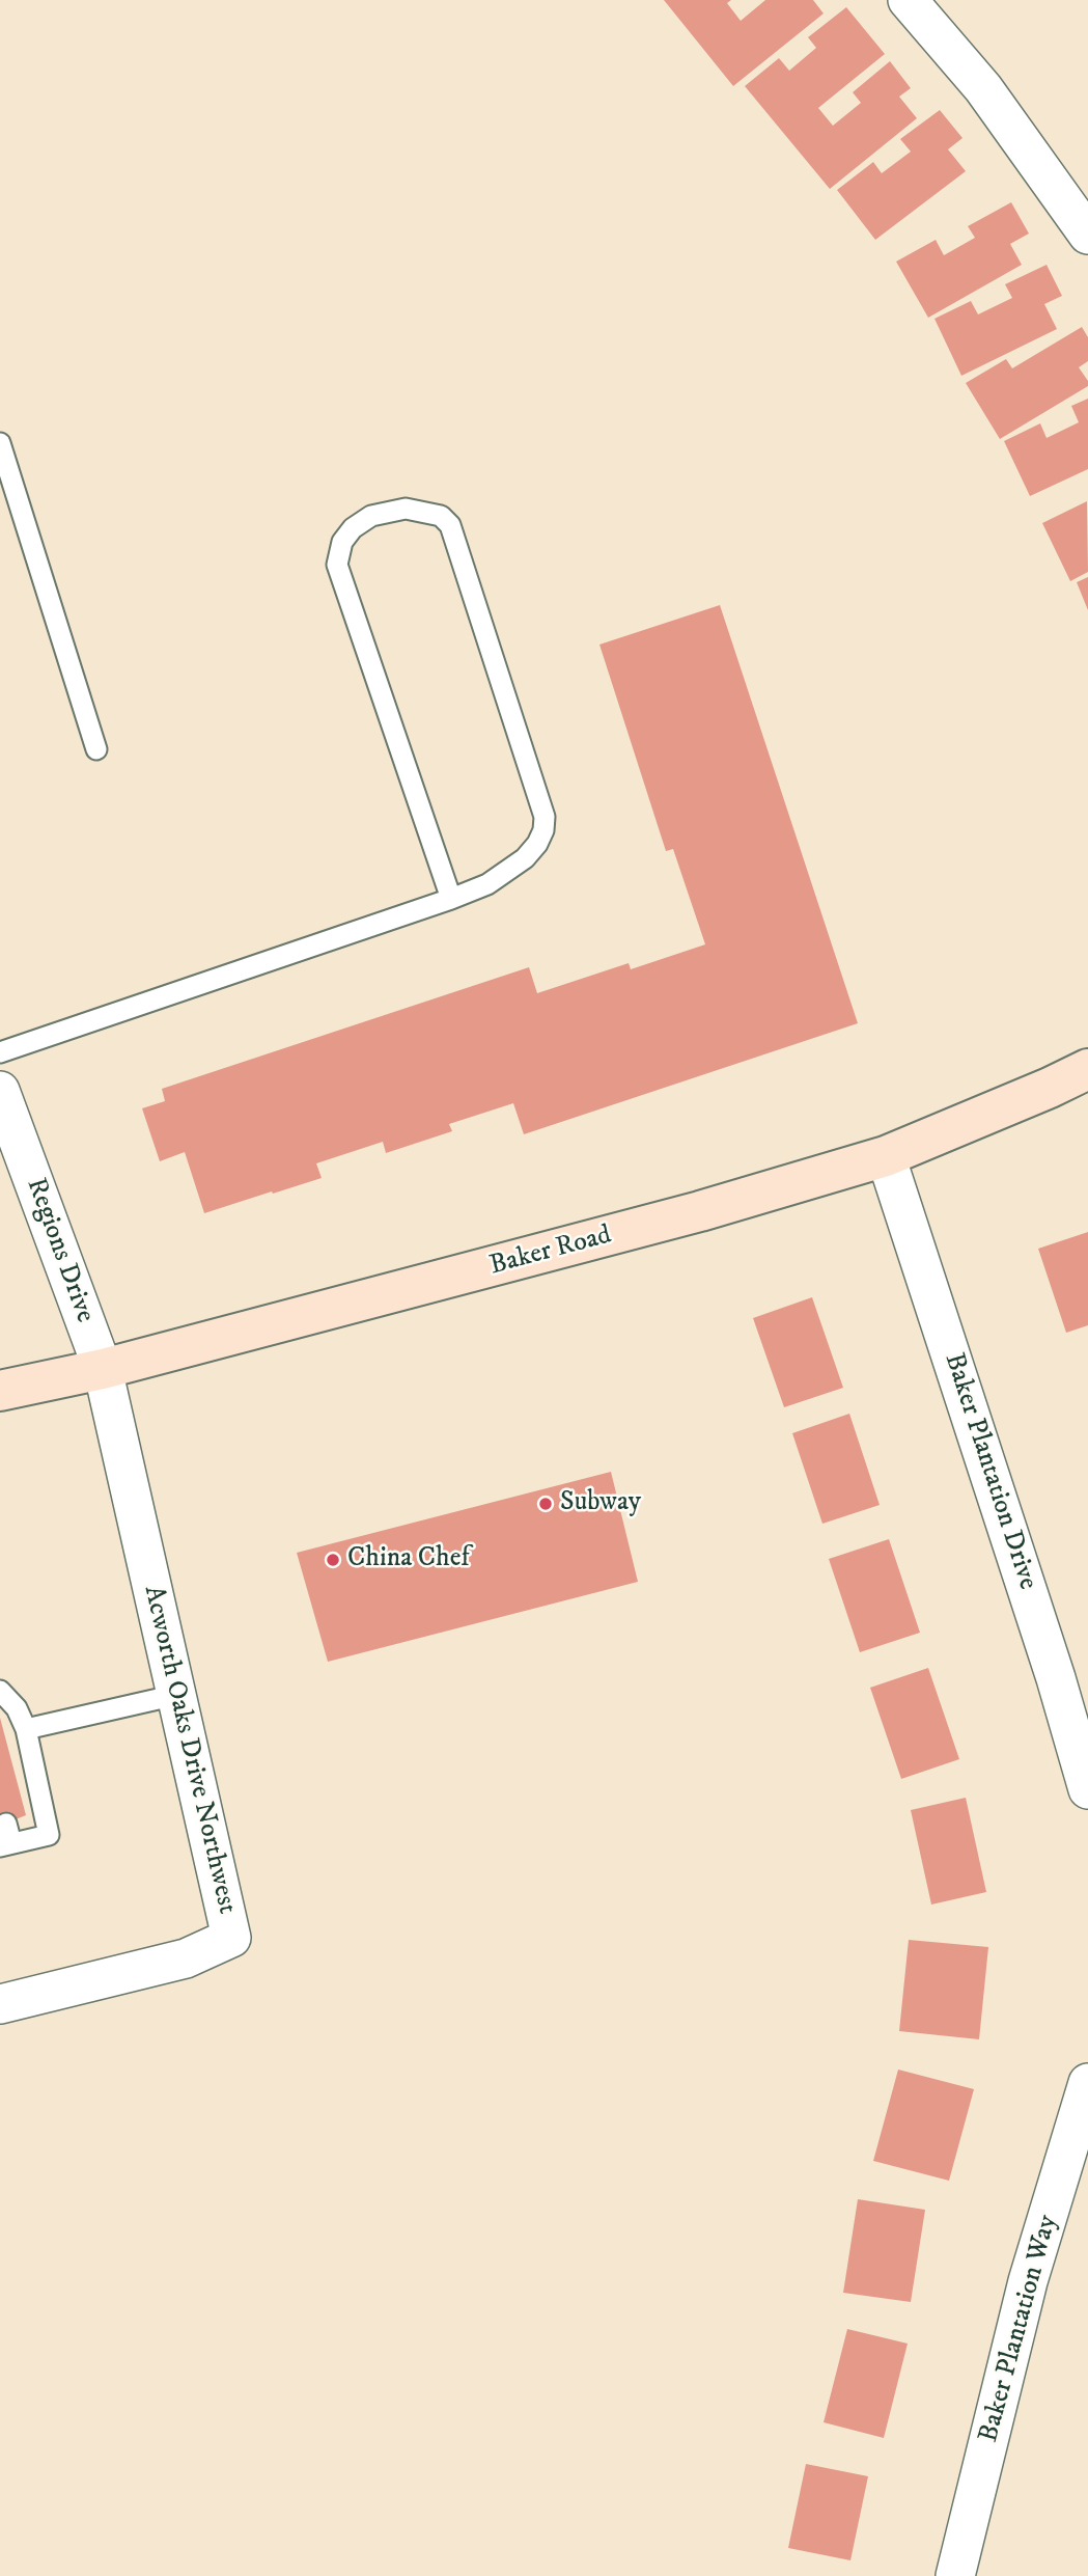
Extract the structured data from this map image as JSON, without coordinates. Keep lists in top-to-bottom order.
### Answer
{
  "streets": {
    "main road": ["Baker Road"],
    "street": [
      "Regions Drive",
      "Baker Plantation Drive",
      "Acworth Oaks Drive Northwest",
      "Baker Plantation Way"
    ]
  },
  "crossings": [
    ["Regions Drive", "Baker Road"],
    ["Regions Drive", "Acworth Oaks Drive Northwest"],
    ["Baker Road", "Baker Plantation Drive"],
    ["Baker Road", "Acworth Oaks Drive Northwest"]
  ],
  "places": ["Subway", "China Chef"]
}
